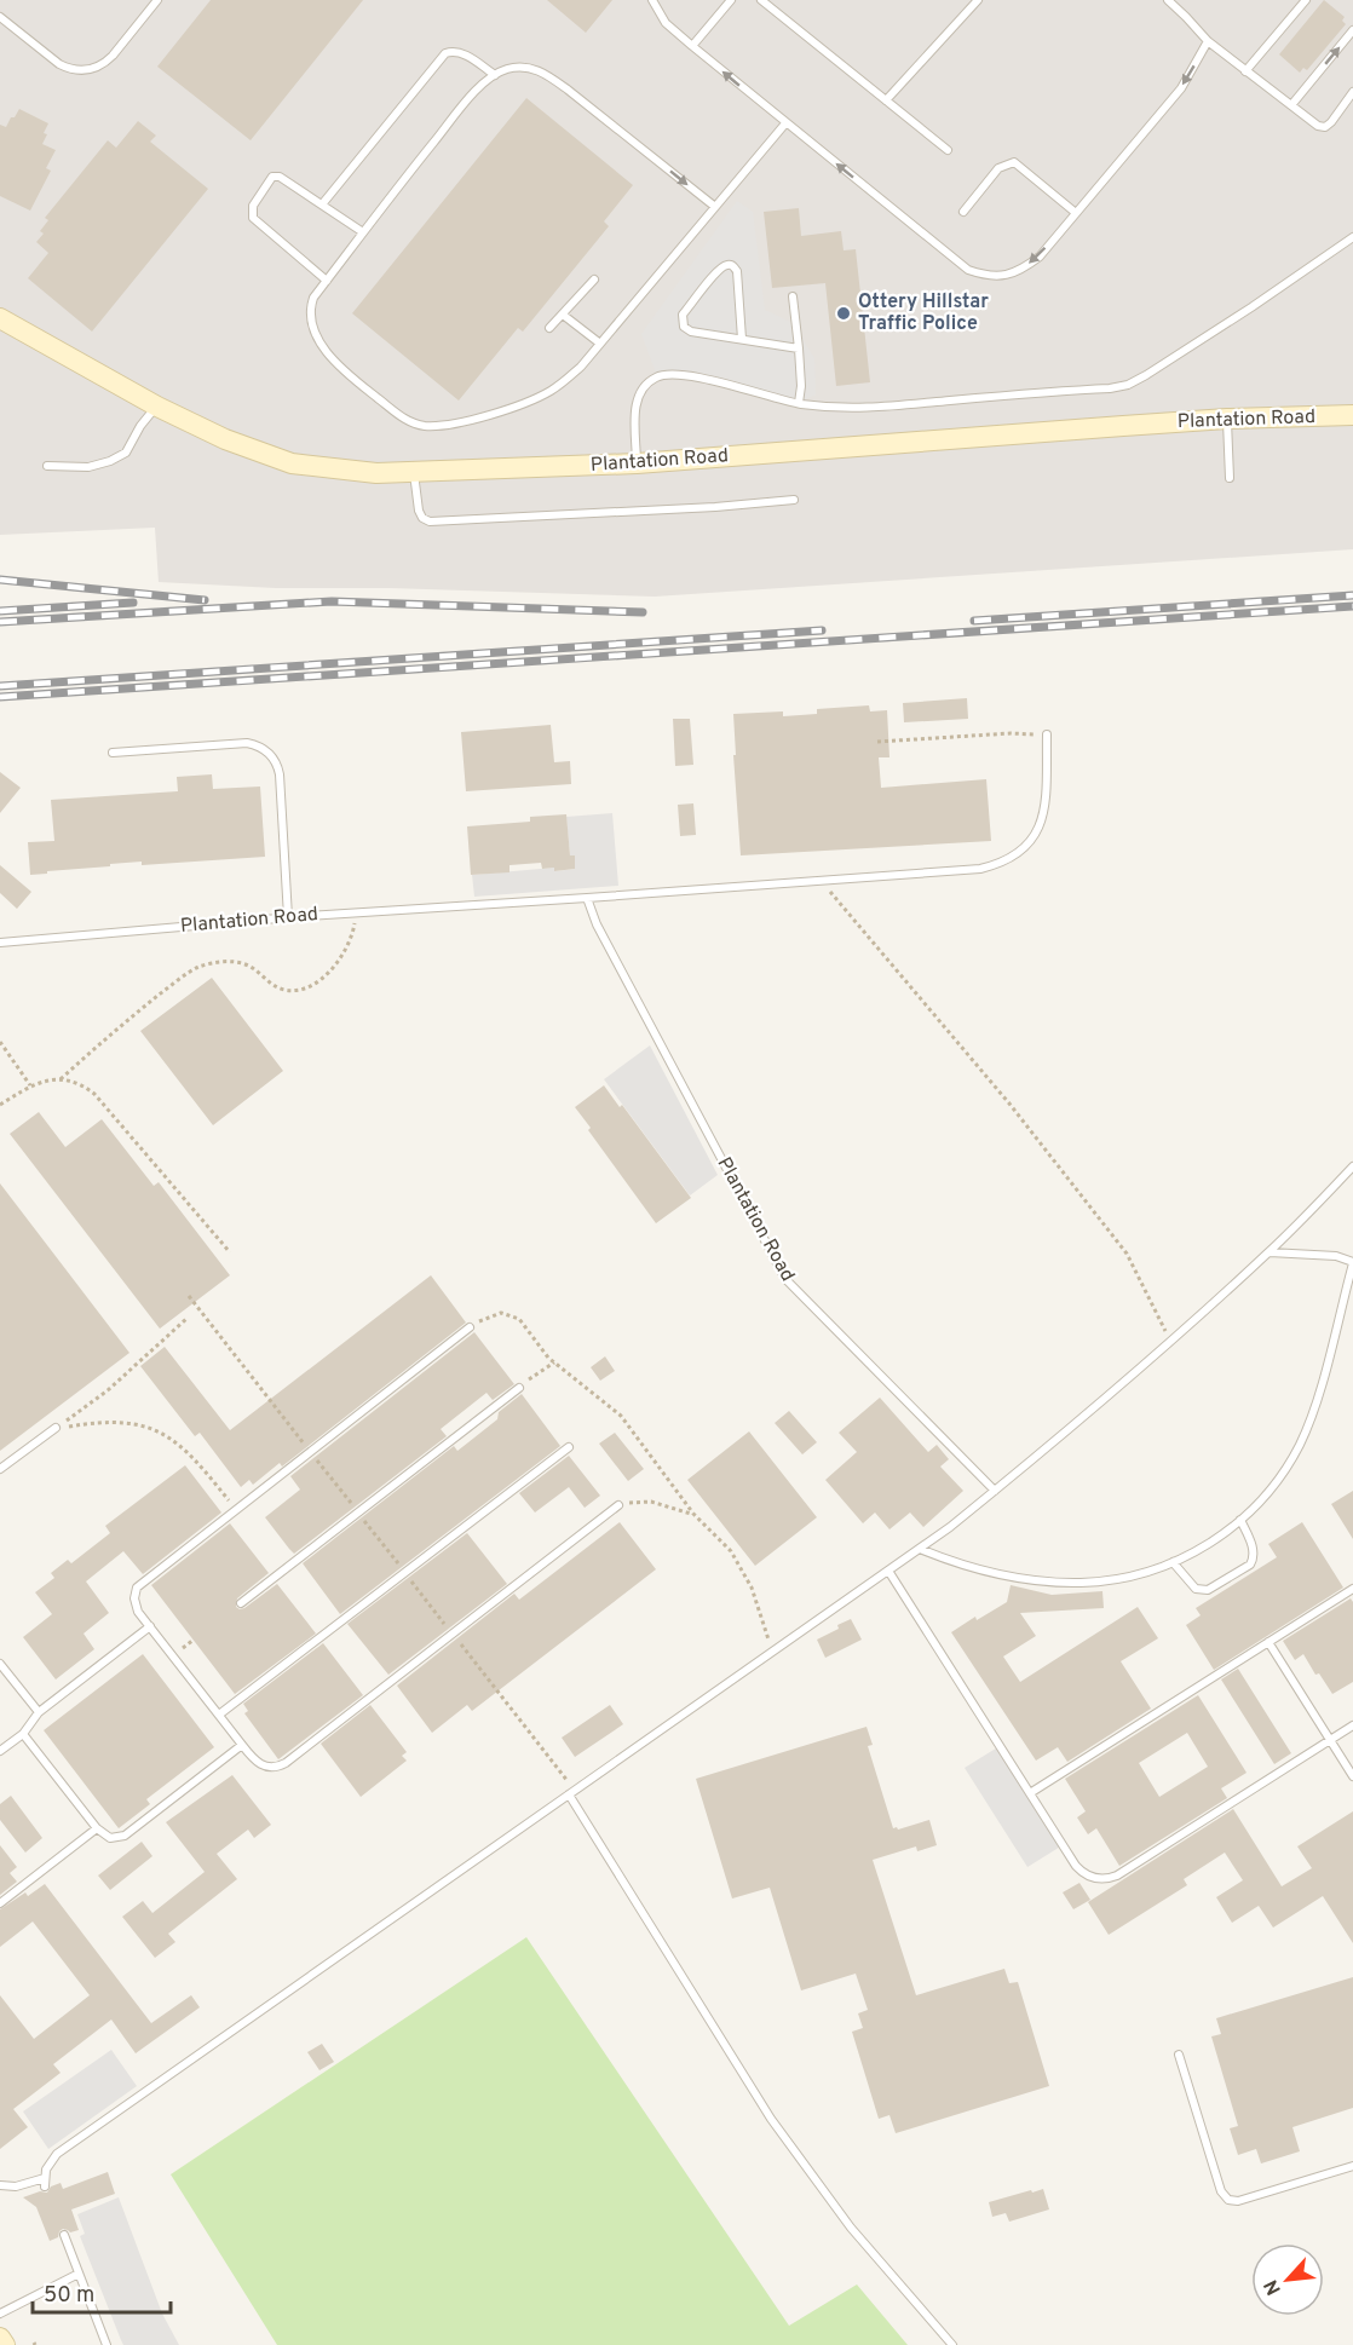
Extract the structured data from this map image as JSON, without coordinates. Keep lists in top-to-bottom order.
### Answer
{
  "streets": {
    "street": ["Plantation Road"]
  },
  "places": ["Ottery Hillstar Traffic Police"],
  "scale_bar": "50 m",
  "north": "bottom left"
}
